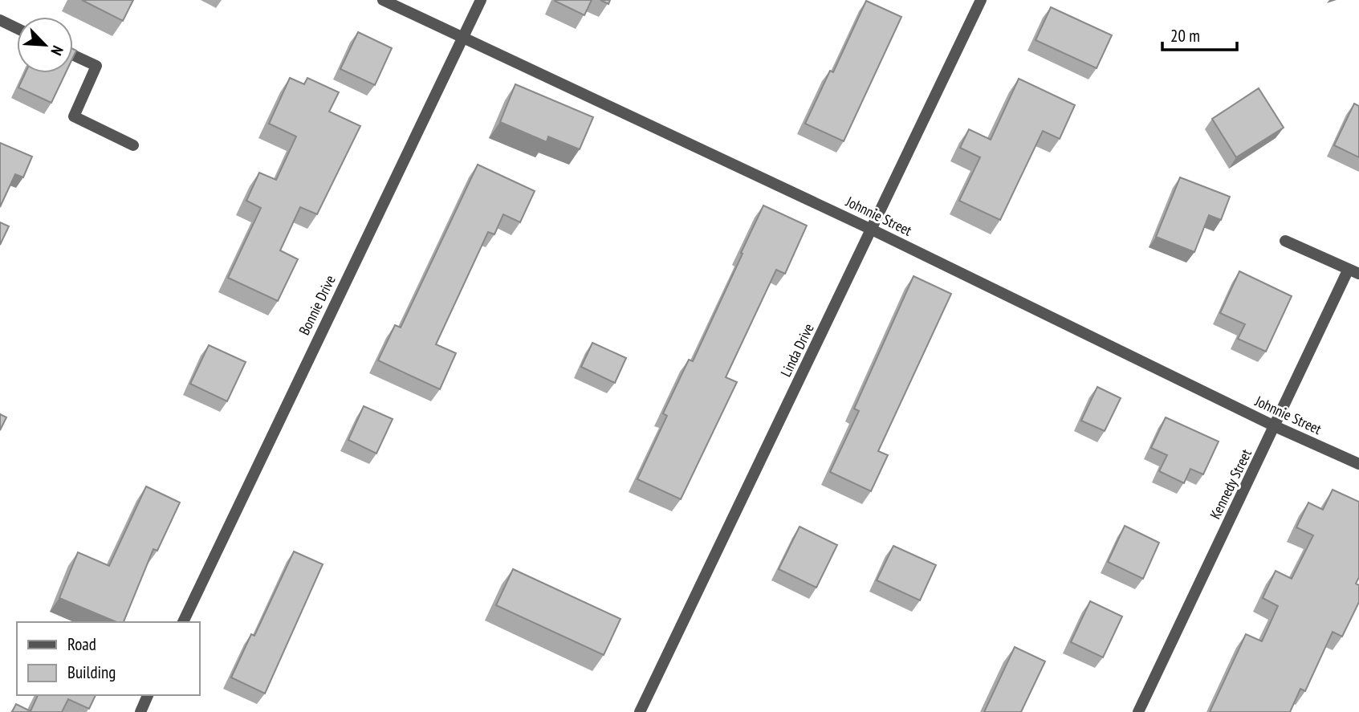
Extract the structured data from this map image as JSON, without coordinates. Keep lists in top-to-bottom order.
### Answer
{
  "streets": {
    "street": [
      "Johnnie Street",
      "Bonnie Drive",
      "Linda Drive",
      "Kennedy Street"
    ]
  },
  "crossings": [
    ["Johnnie Street", "Bonnie Drive"],
    ["Johnnie Street", "Linda Drive"],
    ["Johnnie Street", "Kennedy Street"]
  ],
  "legend": ["Road", "Building"],
  "scale_bar": "20 m",
  "north": "bottom right"
}
